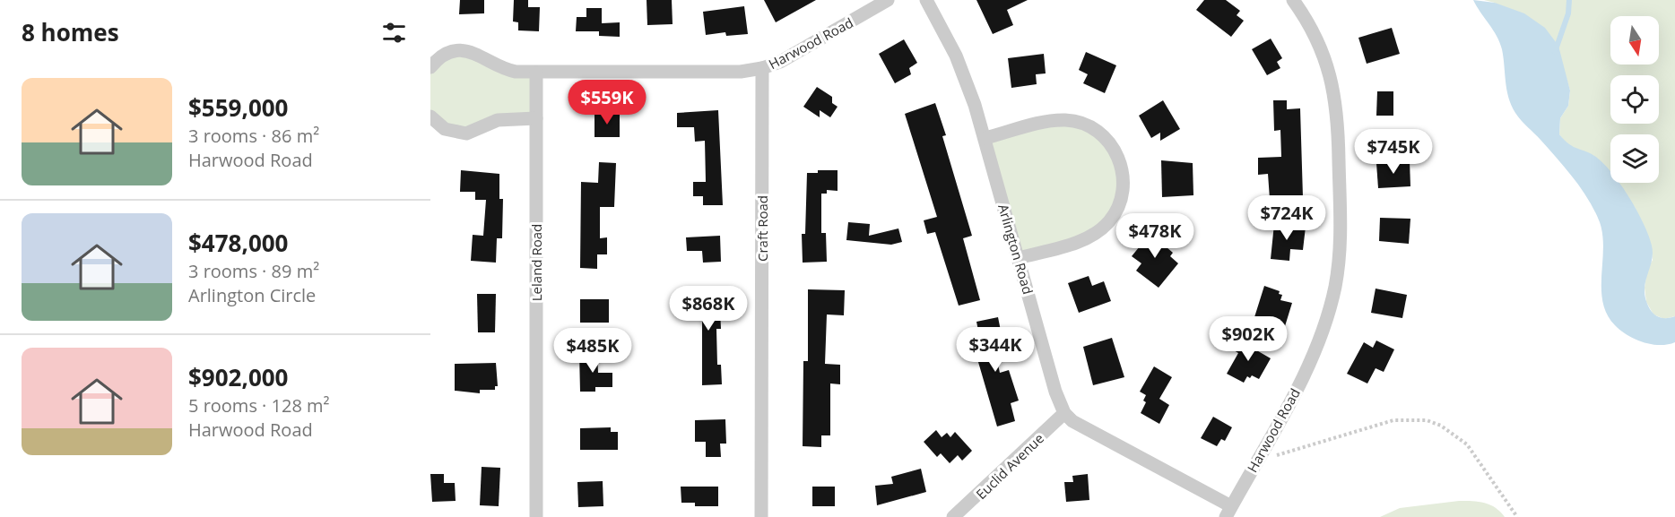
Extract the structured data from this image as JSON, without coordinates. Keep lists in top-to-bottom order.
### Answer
{
  "streets": {
    "street": [
      "Harwood Road",
      "Craft Road",
      "Arlington Road",
      "Leland Road",
      "Euclid Avenue"
    ]
  },
  "crossings": [
    ["Harwood Road", "Craft Road"],
    ["Harwood Road", "Leland Road"],
    ["Arlington Road", "Euclid Avenue"]
  ],
  "north": "bottom",
  "page": {
    "heading": "8 homes",
    "list": [
      {
        "name": "$559,000",
        "note": "3 rooms · 86 m² · Harwood Road"
      },
      {
        "name": "$478,000",
        "note": "3 rooms · 89 m² · Arlington Circle"
      },
      {
        "name": "$902,000",
        "note": "5 rooms · 128 m² · Harwood Road"
      }
    ],
    "price": [
      "$559K",
      "$745K",
      "$724K",
      "$478K",
      "$868K",
      "$902K",
      "$344K",
      "$485K"
    ]
  }
}
